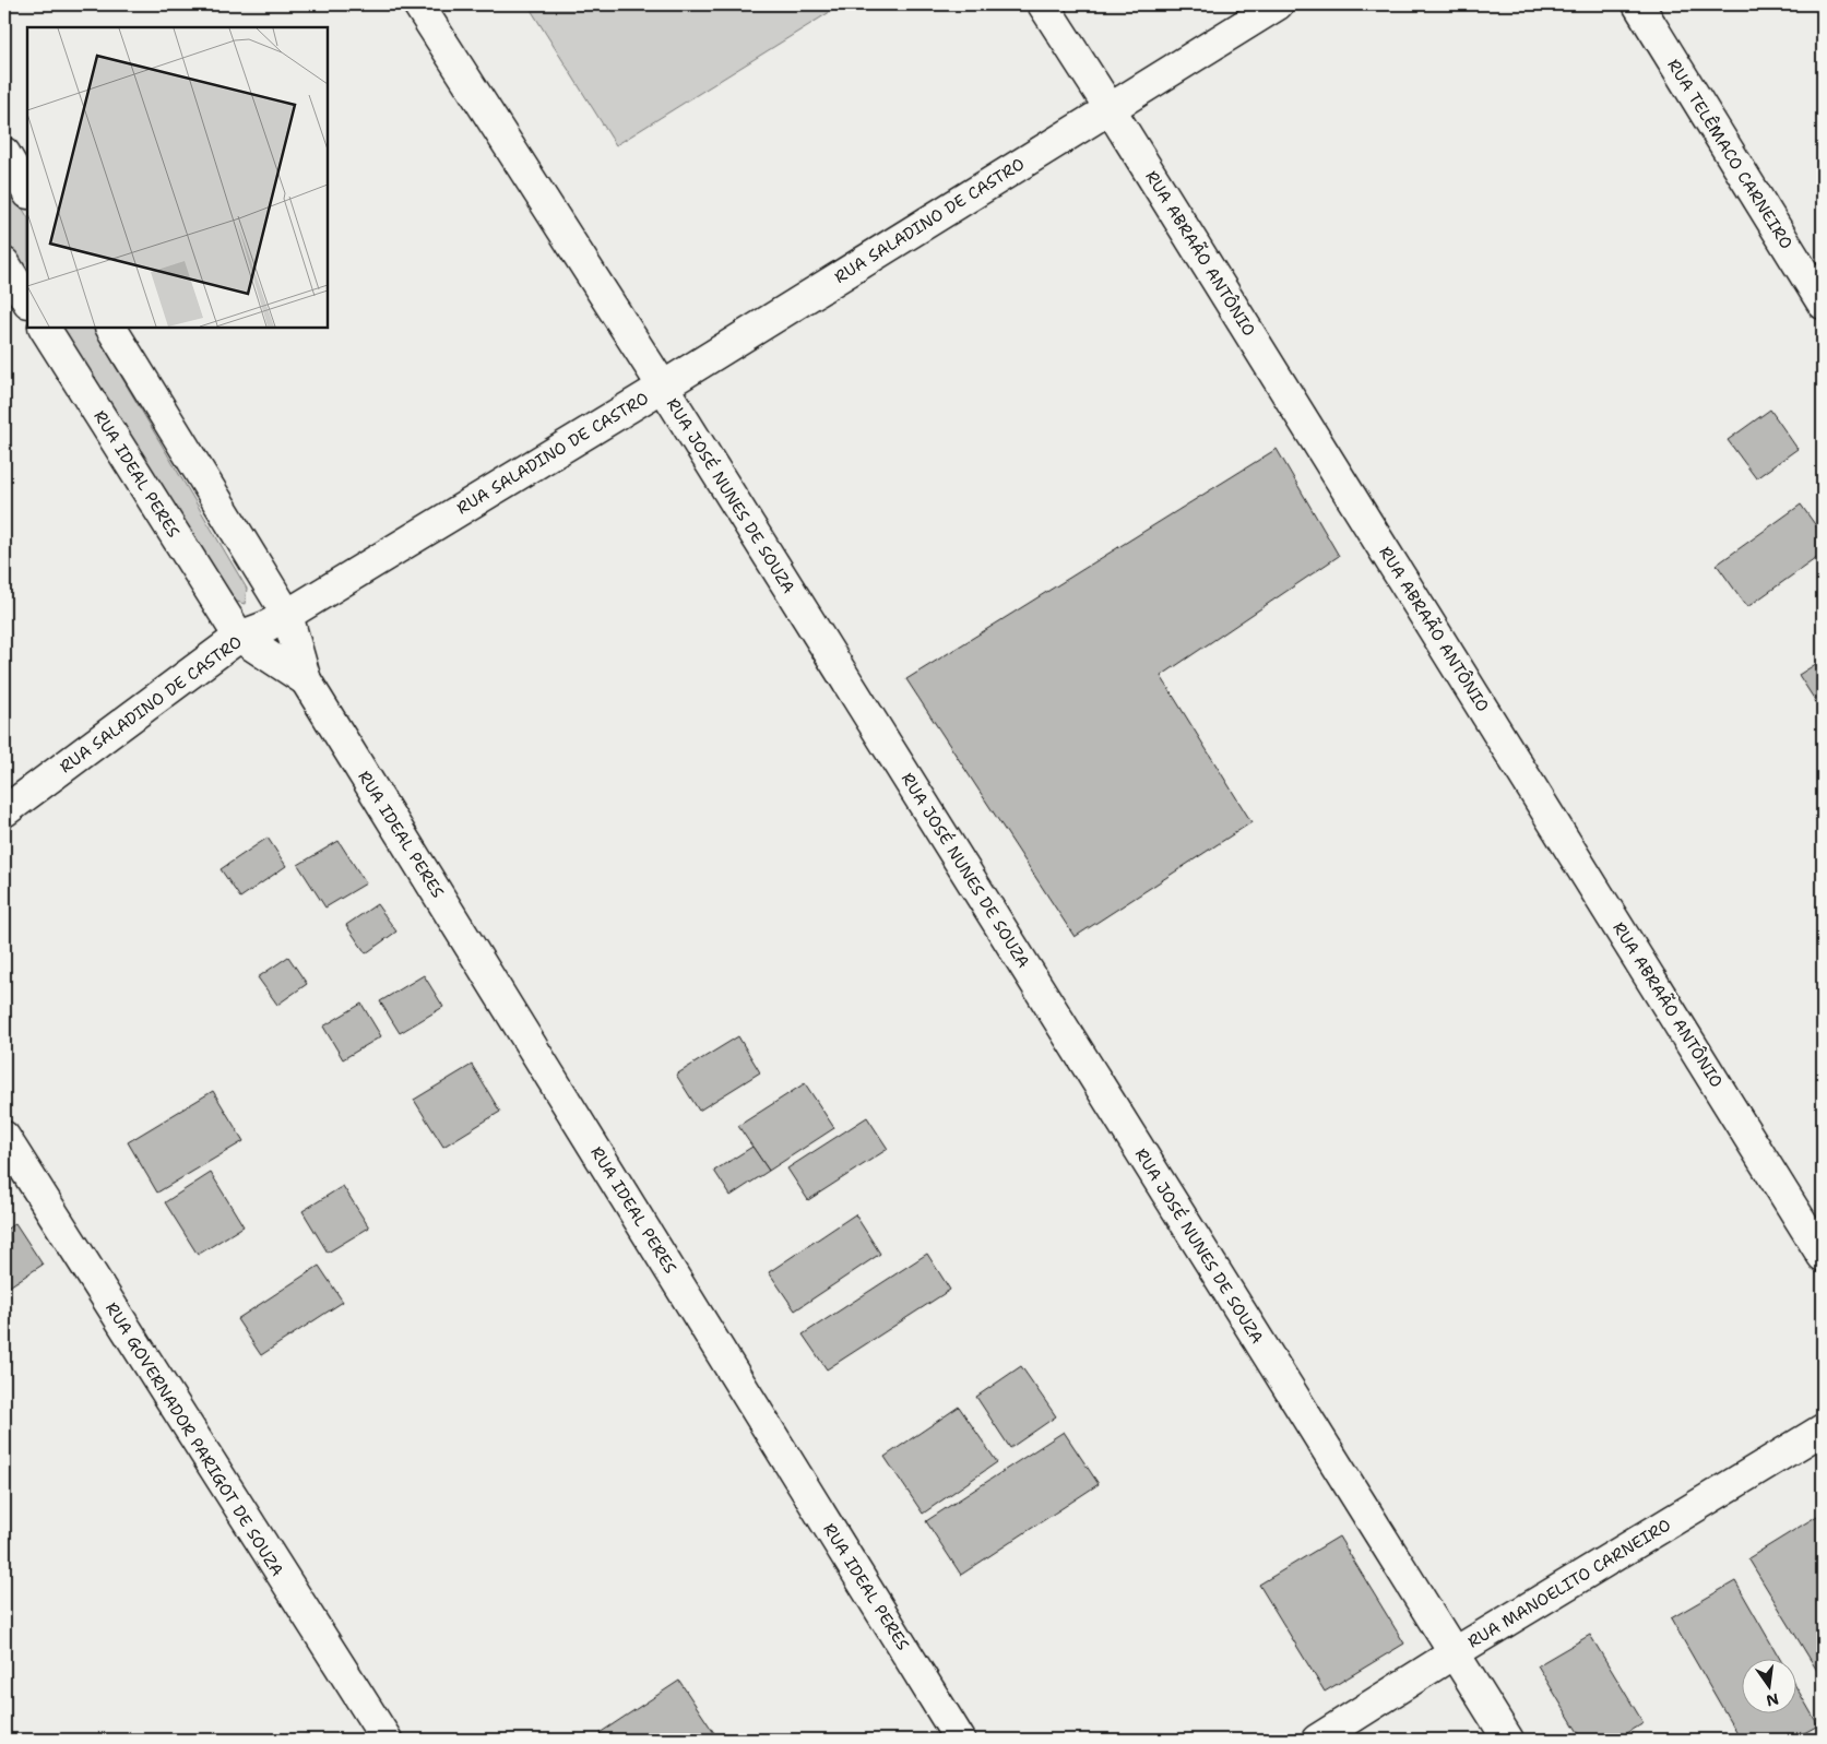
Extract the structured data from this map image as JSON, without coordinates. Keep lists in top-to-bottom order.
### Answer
{
  "streets": {
    "street": [
      "RUA TELÊMACO CARNEIRO",
      "RUA SALADINO DE CASTRO",
      "RUA ABRAÃO ANTÔNIO",
      "RUA IDEAL PERES",
      "RUA JOSÉ NUNES DE SOUZA",
      "RUA GOVERNADOR PARIGOT DE SOUZA",
      "RUA MANOELITO CARNEIRO"
    ]
  },
  "crossings": [
    ["RUA SALADINO DE CASTRO", "RUA ABRAÃO ANTÔNIO"],
    ["RUA SALADINO DE CASTRO", "RUA IDEAL PERES"],
    ["RUA SALADINO DE CASTRO", "RUA JOSÉ NUNES DE SOUZA"],
    ["RUA JOSÉ NUNES DE SOUZA", "RUA MANOELITO CARNEIRO"]
  ],
  "north": "bottom"
}
